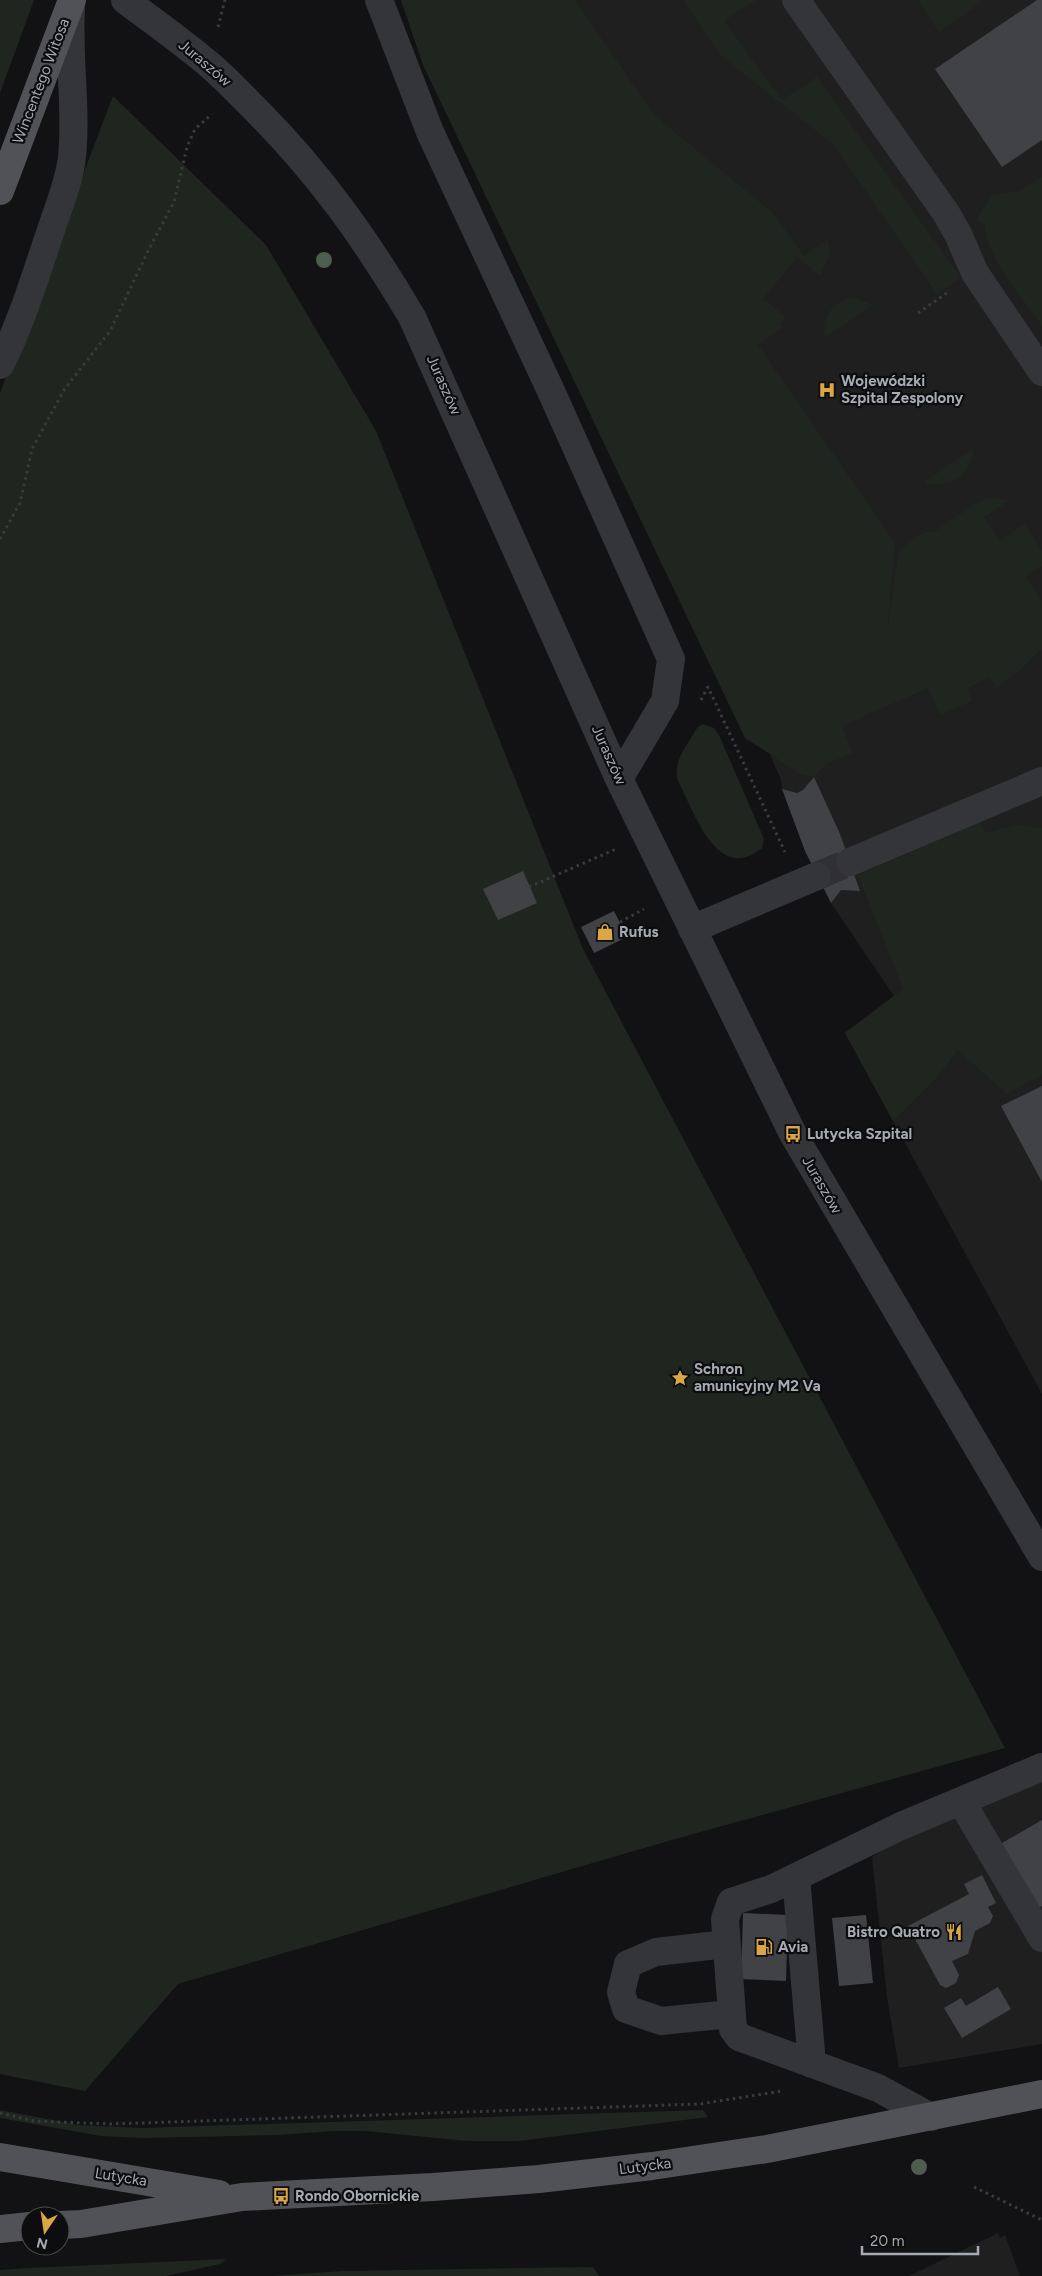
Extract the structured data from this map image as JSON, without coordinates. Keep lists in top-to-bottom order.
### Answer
{
  "streets": {
    "main road": ["Wincentego Witosa", "Lutycka"],
    "street": ["Juraszów"]
  },
  "places": {
    "hospital": ["Wojewódzki Szpital Zespolony"],
    "shop": ["Rufus"],
    "bus stop": ["Lutycka Szpital", "Rondo Obornickie"],
    "place": ["Schron amunicyjny M2 Va"],
    "restaurant": ["Bistro Quatro"],
    "fuel station": ["Avia"]
  },
  "scale_bar": "20 m",
  "north": "bottom"
}
